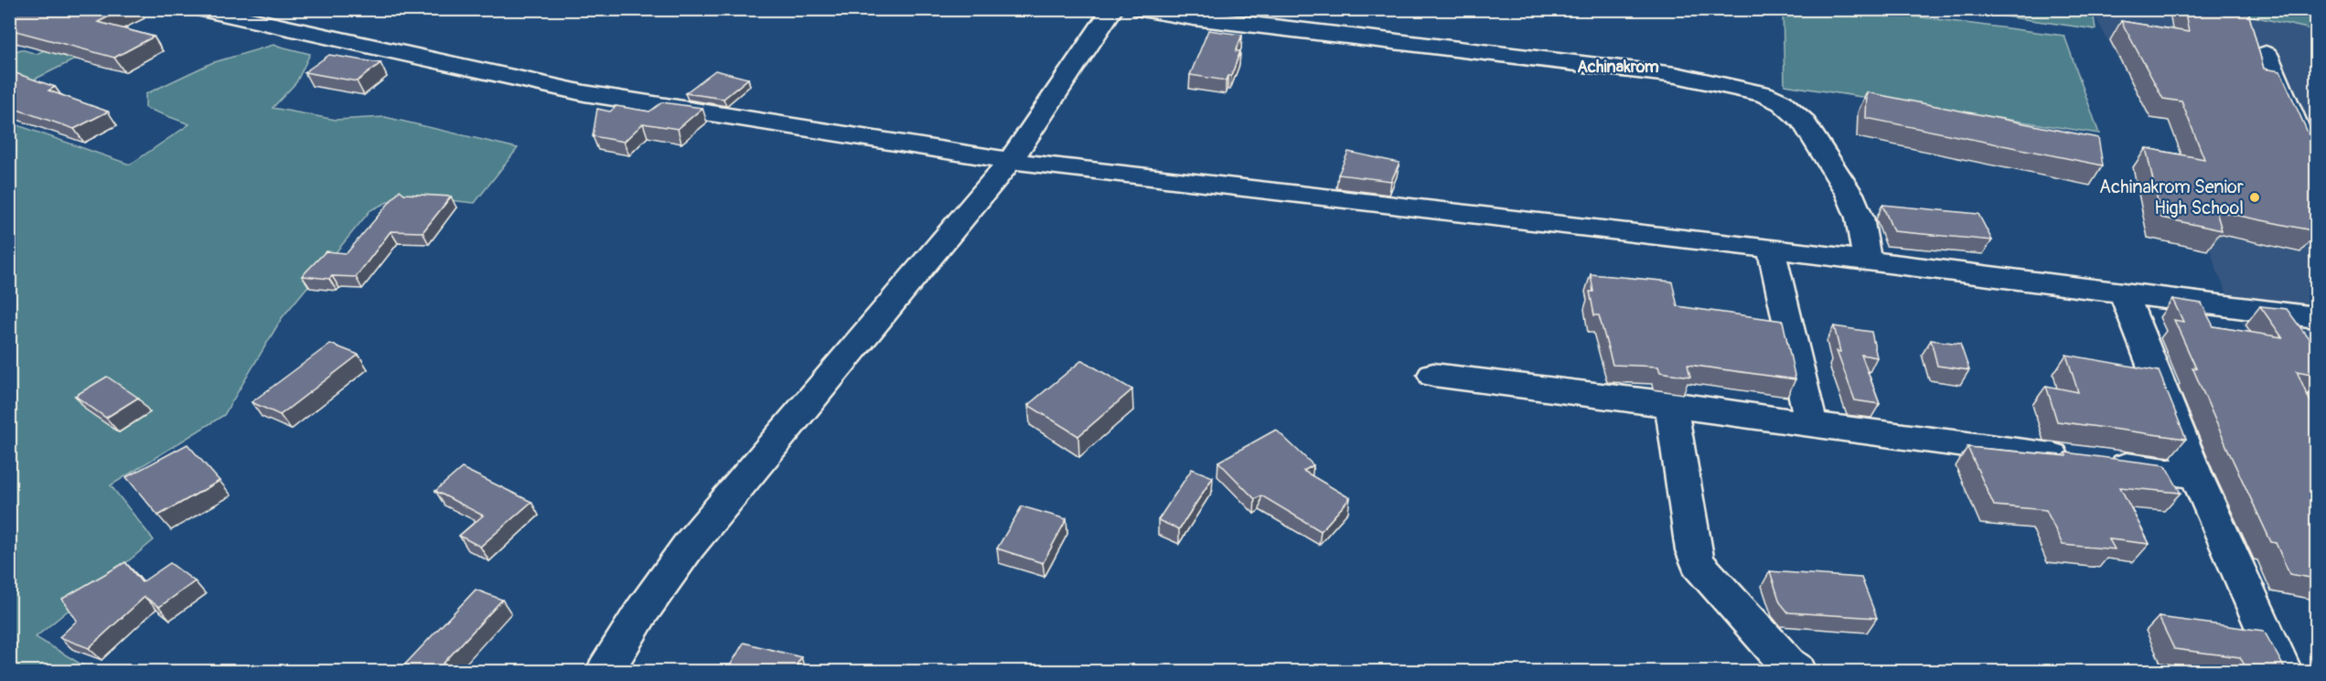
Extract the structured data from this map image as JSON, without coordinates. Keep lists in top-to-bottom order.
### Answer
{
  "districts": ["Achinakrom"],
  "places": ["Achinakrom Senior High School"]
}
